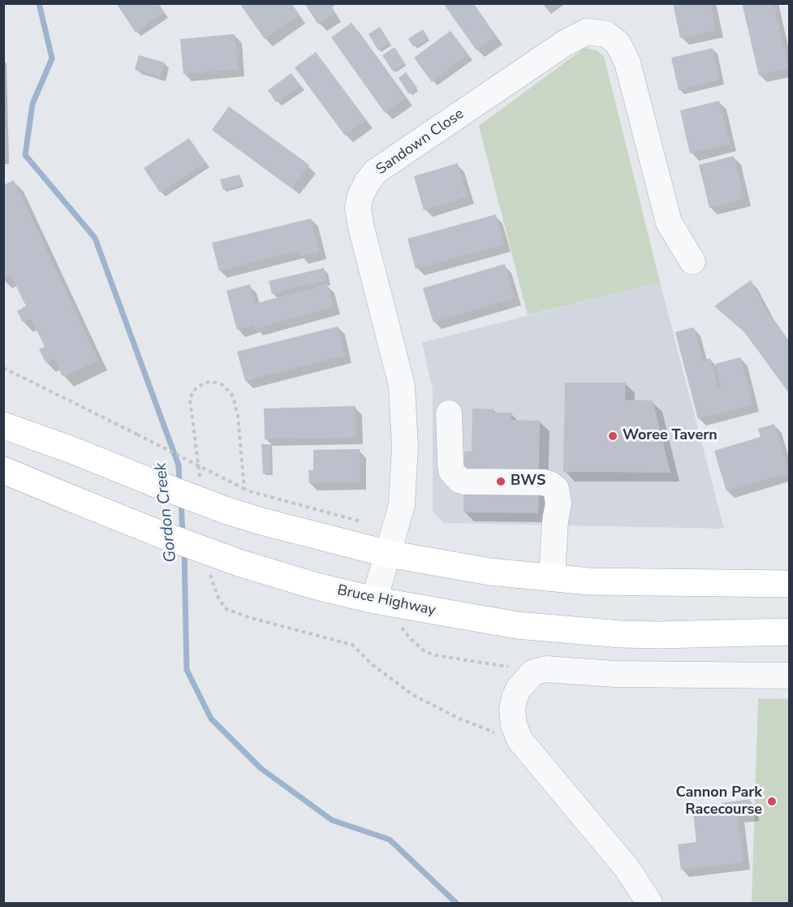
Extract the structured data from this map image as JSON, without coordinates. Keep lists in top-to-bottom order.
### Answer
{
  "streets": {
    "main road": ["Bruce Highway"],
    "street": ["Sandown Close"]
  },
  "crossings": [
    ["Sandown Close", "Bruce Highway"]
  ],
  "water": ["Gordon Creek"],
  "places": ["Woree Tavern", "BWS", "Cannon Park Racecourse"]
}
